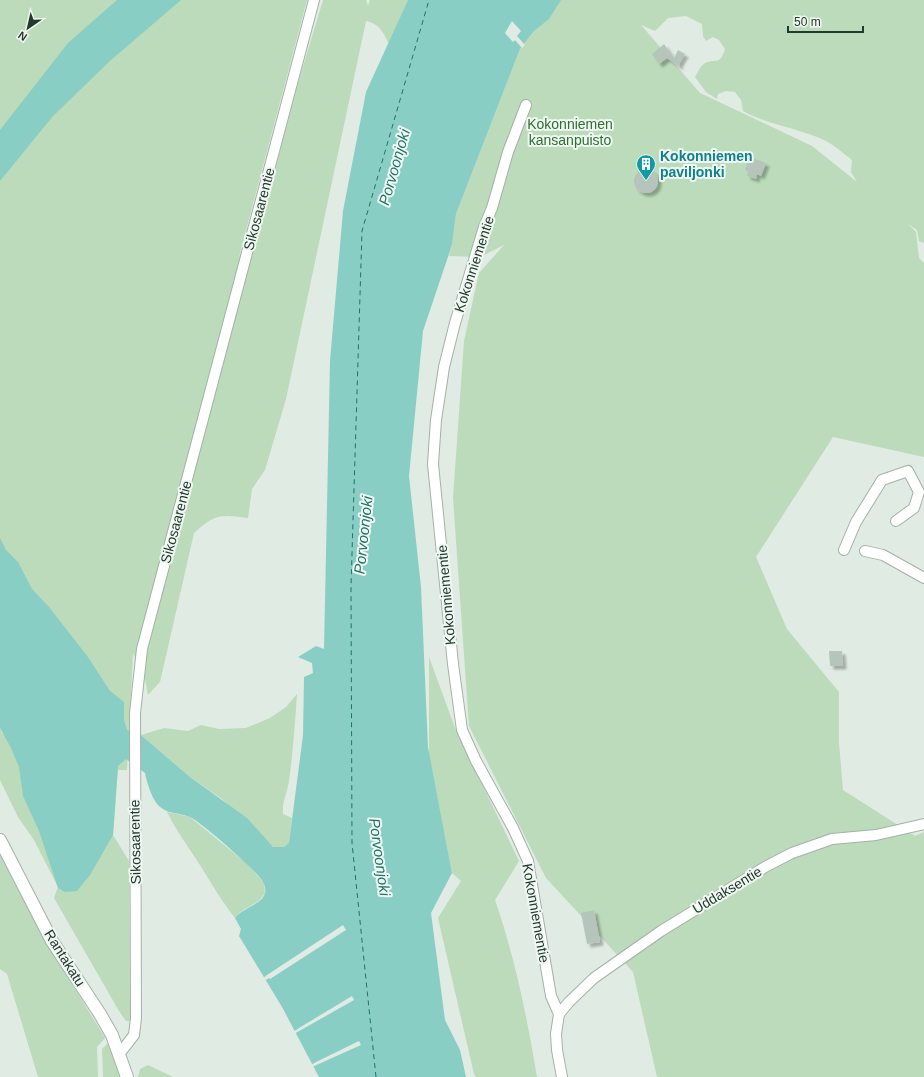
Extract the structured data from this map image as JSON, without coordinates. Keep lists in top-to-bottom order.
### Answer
{
  "streets": {
    "street": [
      "Sikosaarentie",
      "Kokonniementie",
      "Uddaksentie",
      "Rantakatu"
    ]
  },
  "crossings": [
    ["Sikosaarentie", "Rantakatu"],
    ["Kokonniementie", "Uddaksentie"]
  ],
  "water": ["Porvoonjoki"],
  "parks": ["Kokonniemen kansanpuisto"],
  "places": {
    "building": ["Kokonniemen paviljonki"]
  },
  "scale_bar": "50 m",
  "north": "bottom left"
}
